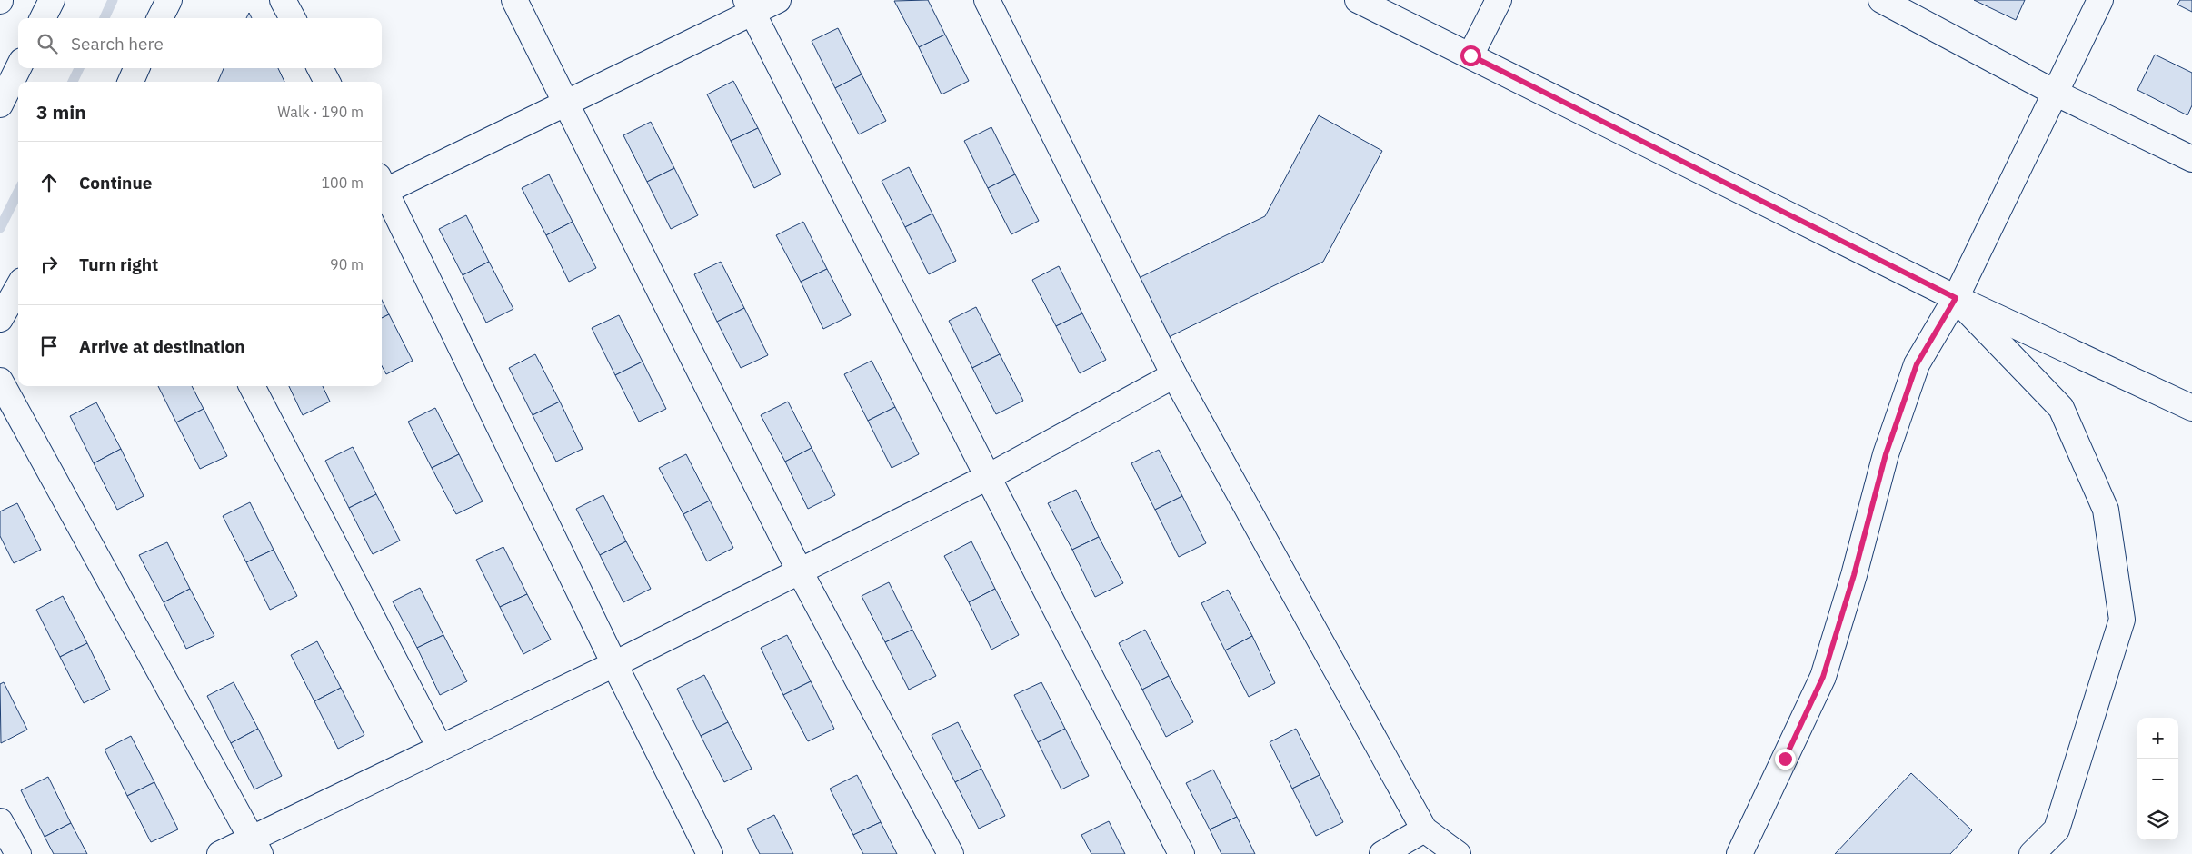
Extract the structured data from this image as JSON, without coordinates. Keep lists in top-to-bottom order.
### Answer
{
  "page": {
    "search": "Search here",
    "heading": ["3 min", "Walk · 190 m"],
    "list": [
      ["Continue", "100 m"],
      ["Turn right", "90 m"],
      "Arrive at destination"
    ],
    "map_buttons": ["+", "−"]
  }
}
